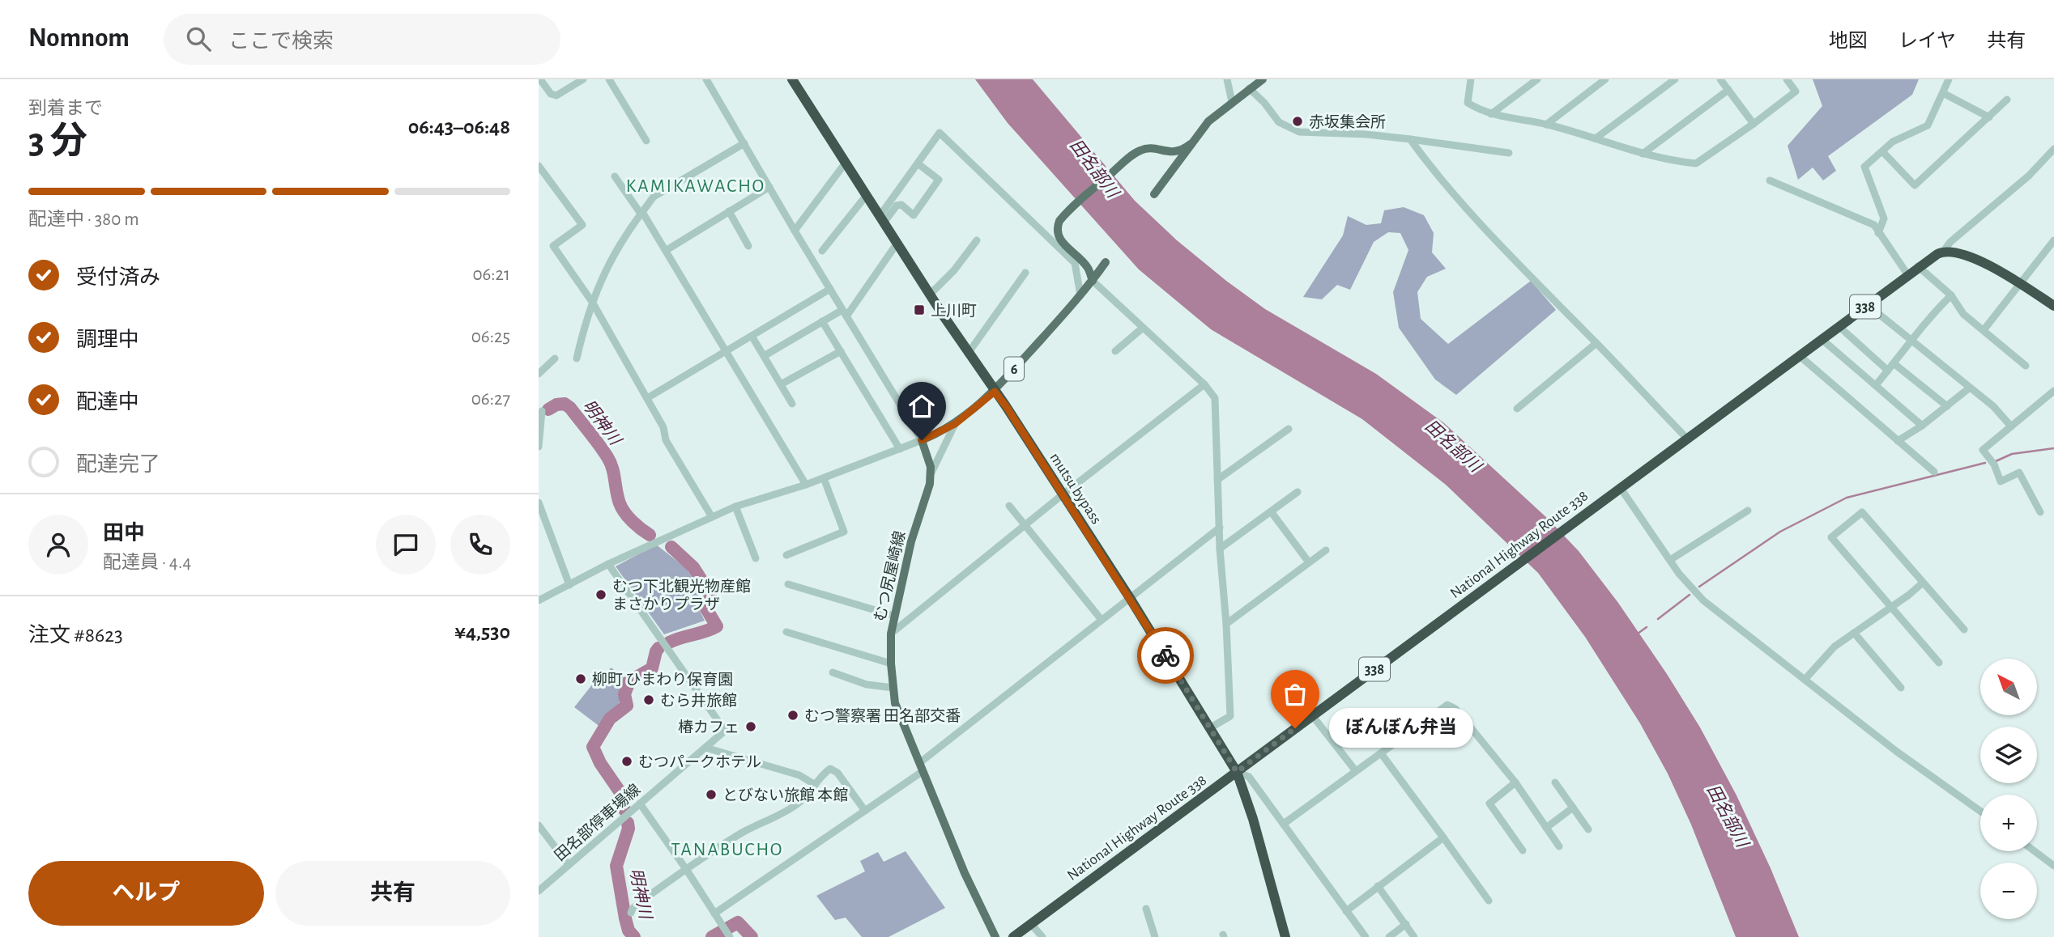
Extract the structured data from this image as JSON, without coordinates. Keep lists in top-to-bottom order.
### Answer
{
  "streets": {
    "highway": ["338", "mutsu bypass", "National Highway Route 338"],
    "main road": ["6", "むつ尻屋崎線"],
    "street": ["田名部停車場線"]
  },
  "crossings": [
    ["6", "mutsu bypass"],
    ["6", "むつ尻屋崎線"],
    ["mutsu bypass", "National Highway Route 338"]
  ],
  "districts": ["KAMIKAWACHO", "TANABUCHO"],
  "water": ["田名部川", "明神川"],
  "places": {
    "other": [
      "赤坂集会所",
      "むつ下北観光物産館 まさかりプラザ",
      "柳町 ひまわり保育園",
      "むら井旅館",
      "むつ警察署 田名部交番",
      "椿カフェ",
      "ぼんぼん弁当",
      "むつパークホテル",
      "とびない旅館 本館"
    ],
    "transit": ["上川町"]
  },
  "north": "top left",
  "page": {
    "header": "Nomnom",
    "search": "ここで検索",
    "nav": ["地図", "レイヤ", "共有"],
    "heading": ["3 分", "到着まで", "06:43–06:48"],
    "panel": [
      "田中",
      "配達員 · 4.4",
      "注文 #8623",
      "¥4,530"
    ],
    "bar": "配達中 · 380 m",
    "list": [
      ["受付済み", "06:21"],
      ["調理中", "06:25"],
      ["配達中", "06:27"],
      "配達完了"
    ],
    "map_buttons": ["+", "−"],
    "bubble": "ぼんぼん弁当",
    "buttons": ["ヘルプ", "共有"]
  }
}
